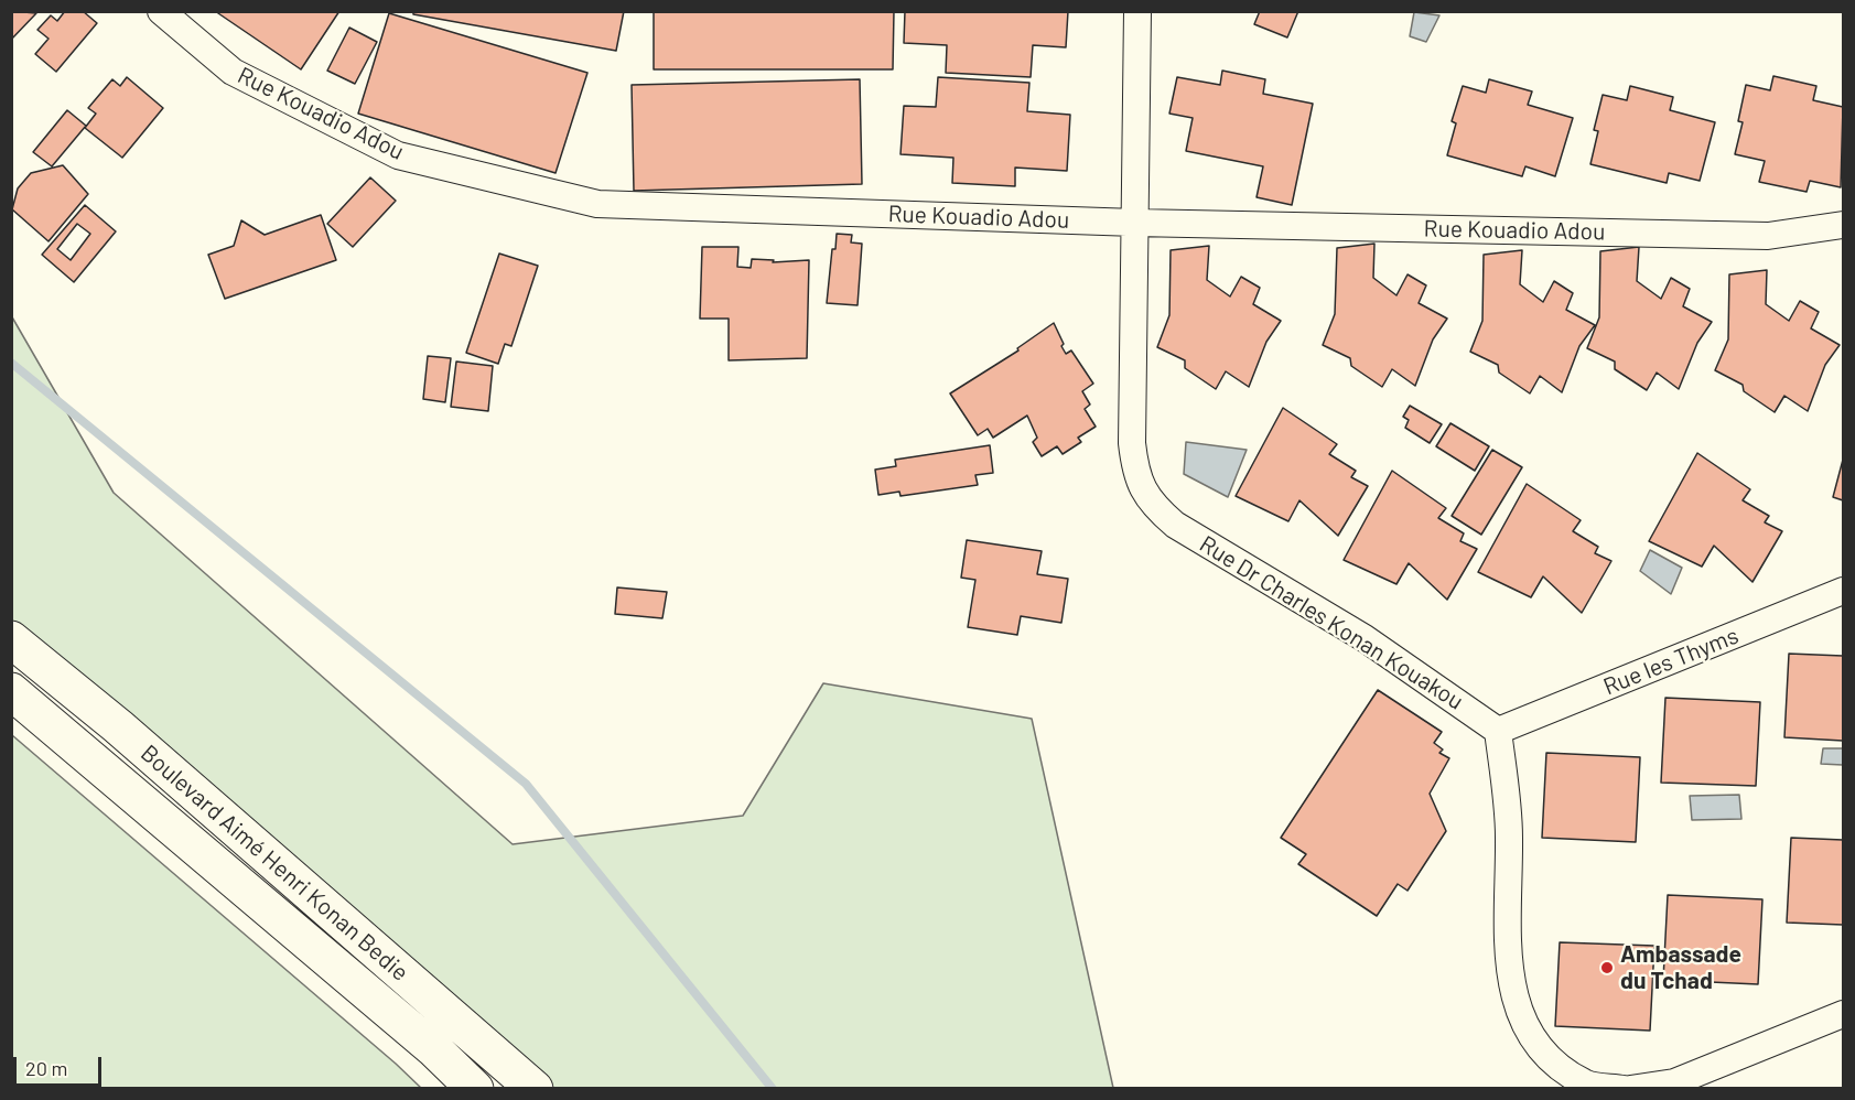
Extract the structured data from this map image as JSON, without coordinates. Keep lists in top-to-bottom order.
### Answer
{
  "streets": {
    "highway": ["Boulevard Aimé Henri Konan Bedie"],
    "street": ["Rue Kouadio Adou", "Rue Dr Charles Konan Kouakou", "Rue les Thyms"]
  },
  "crossings": [
    ["Rue Kouadio Adou", "Rue Dr Charles Konan Kouakou"],
    ["Rue Dr Charles Konan Kouakou", "Rue les Thyms"]
  ],
  "places": ["Ambassade du Tchad"],
  "scale_bar": "20 m"
}
